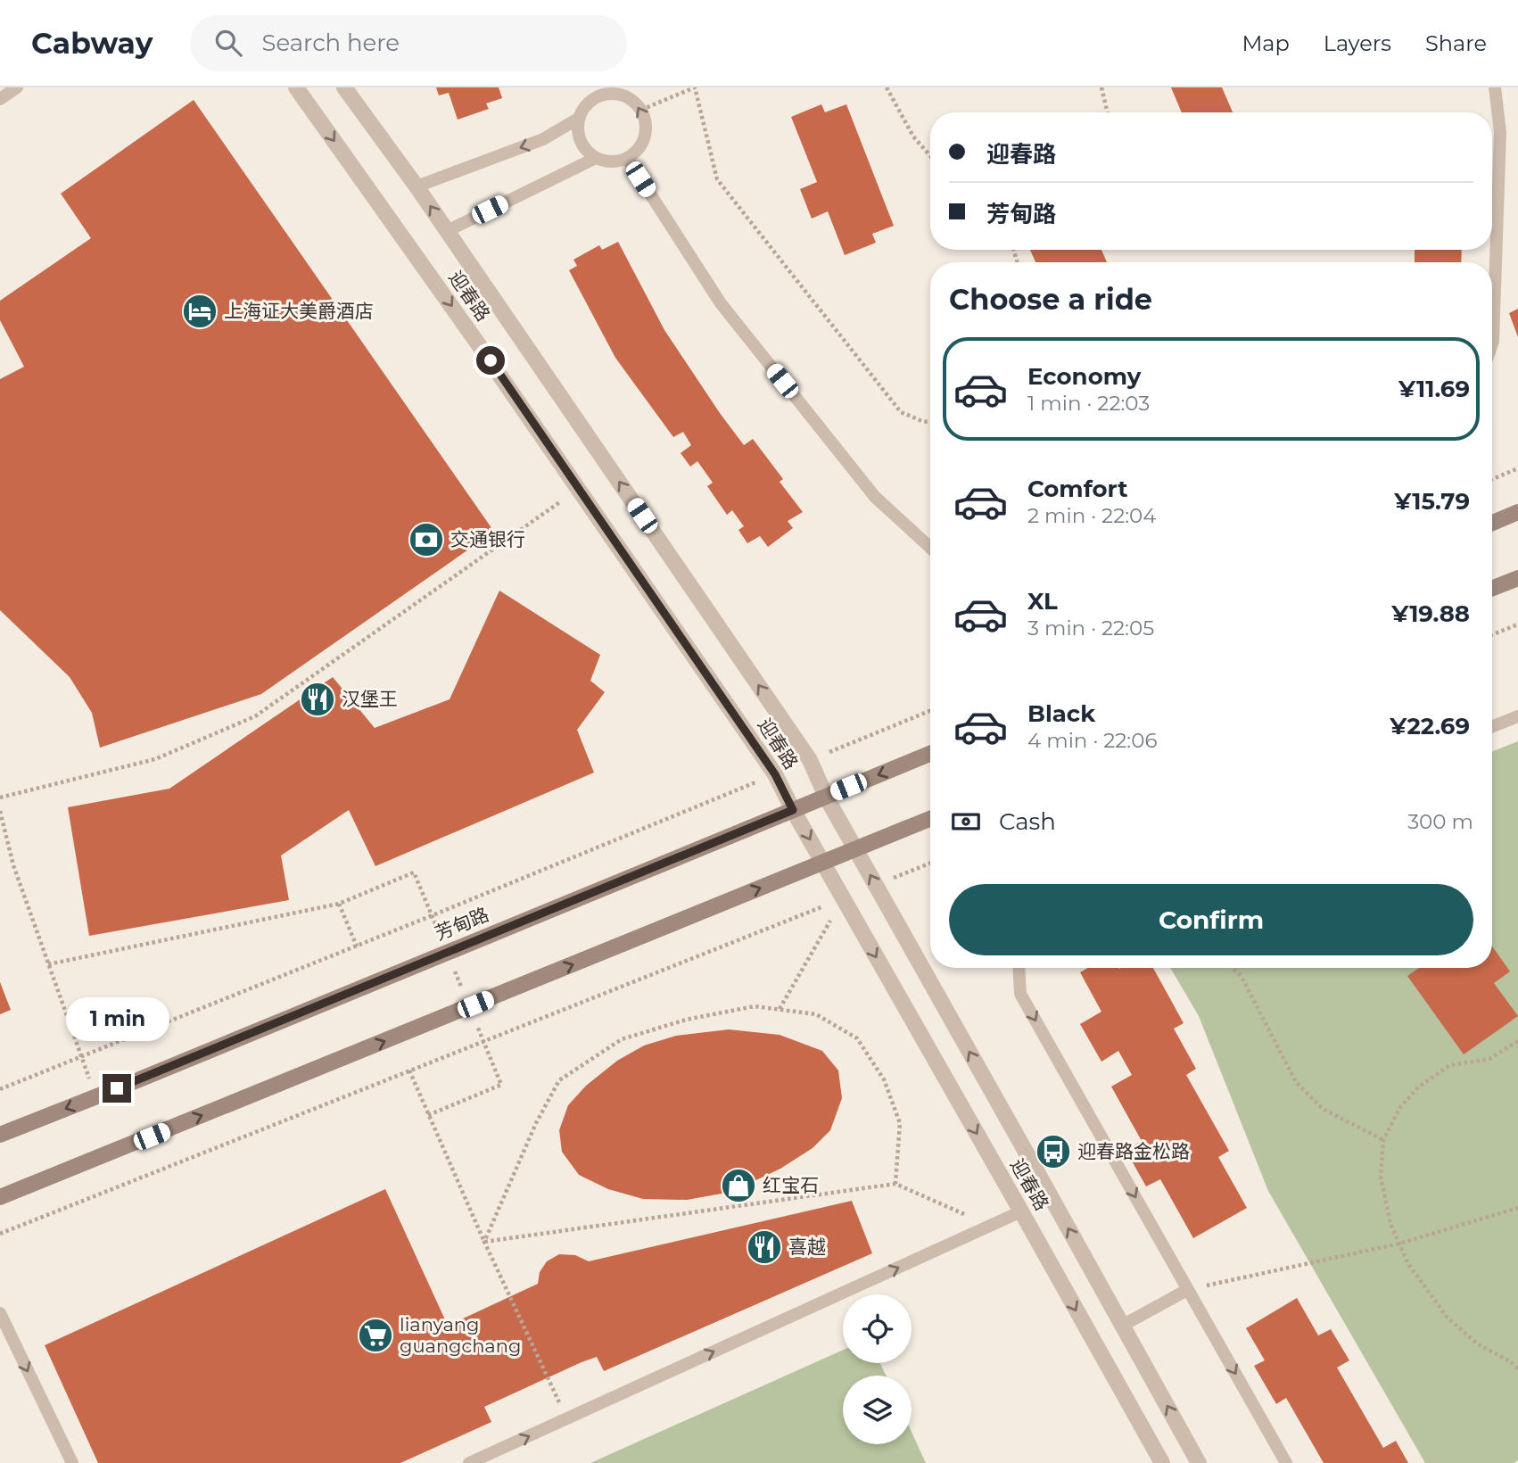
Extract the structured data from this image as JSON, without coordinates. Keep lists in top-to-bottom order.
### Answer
{
  "streets": {
    "main road": ["芳甸路"],
    "street": ["迎春路"]
  },
  "crossings": [
    ["迎春路", "芳甸路"]
  ],
  "places": {
    "hotel": ["上海证大美爵酒店"],
    "bank": ["交通银行"],
    "restaurant": ["汉堡王", "喜越"],
    "bus stop": ["迎春路金松路"],
    "shop": ["红宝石"],
    "supermarket": ["lianyang guangchang"]
  },
  "page": {
    "header": "Cabway",
    "search": "Search here",
    "nav": ["Map", "Layers", "Share"],
    "banner": ["迎春路", "芳甸路"],
    "heading": "Choose a ride",
    "list": [
      {
        "name": "Economy",
        "note": "1 min · 22:03",
        "value": "¥11.69"
      },
      {
        "name": "Comfort",
        "note": "2 min · 22:04",
        "value": "¥15.79"
      },
      {
        "name": "XL",
        "note": "3 min · 22:05",
        "value": "¥19.88"
      },
      {
        "name": "Black",
        "note": "4 min · 22:06",
        "value": "¥22.69"
      }
    ],
    "pay": ["Cash", "300 m"],
    "buttons": "Confirm",
    "bubble": "1 min"
  }
}
